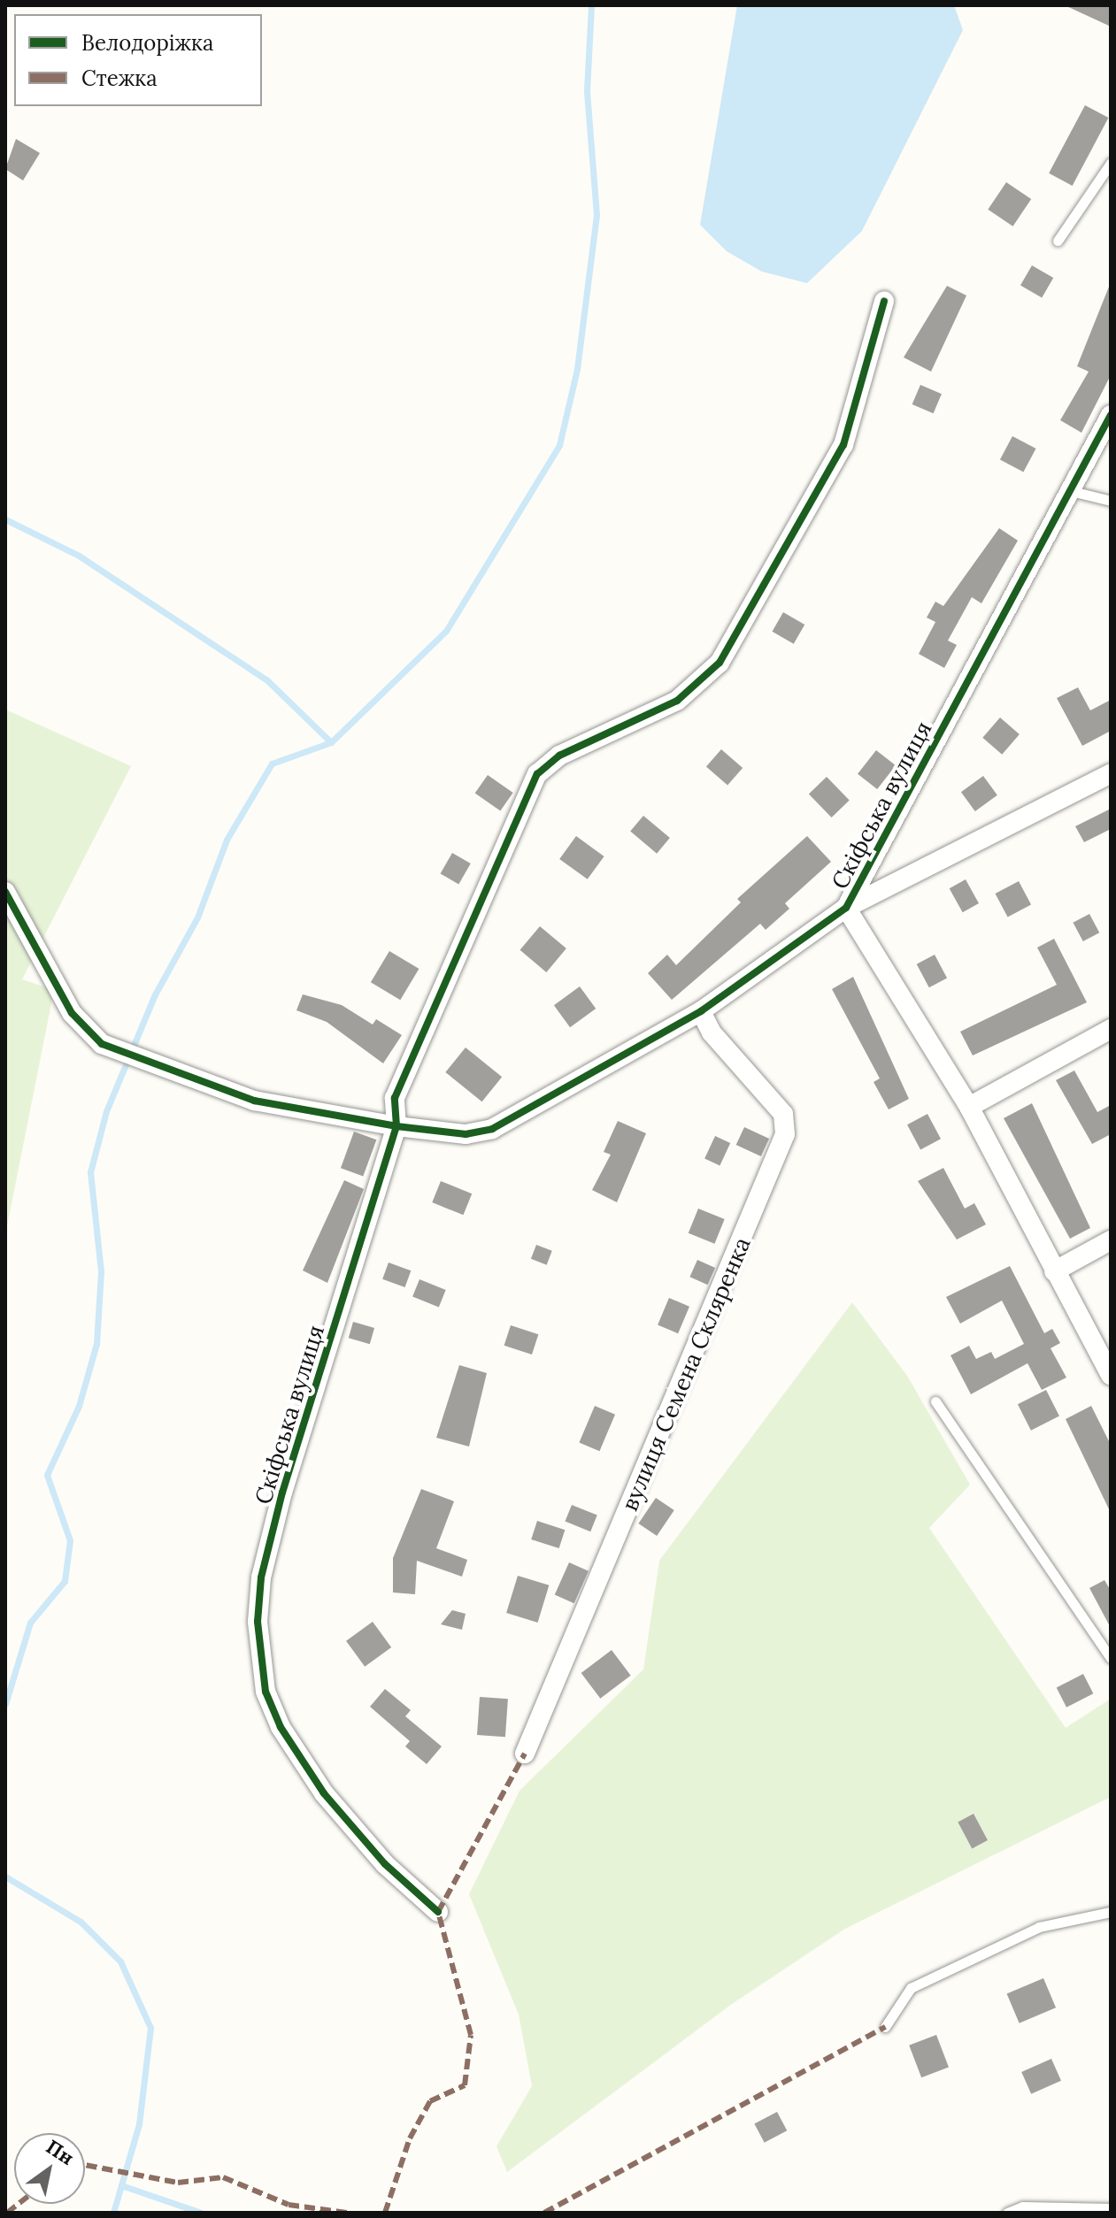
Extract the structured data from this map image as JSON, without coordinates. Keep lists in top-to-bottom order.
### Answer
{
  "streets": {
    "street": ["Скіфська вулиця", "вулиця Семена Скляренка"]
  },
  "crossings": [
    ["Скіфська вулиця", "вулиця Семена Скляренка"]
  ],
  "legend": ["Велодоріжка", "Стежка"],
  "north": "top right"
}
